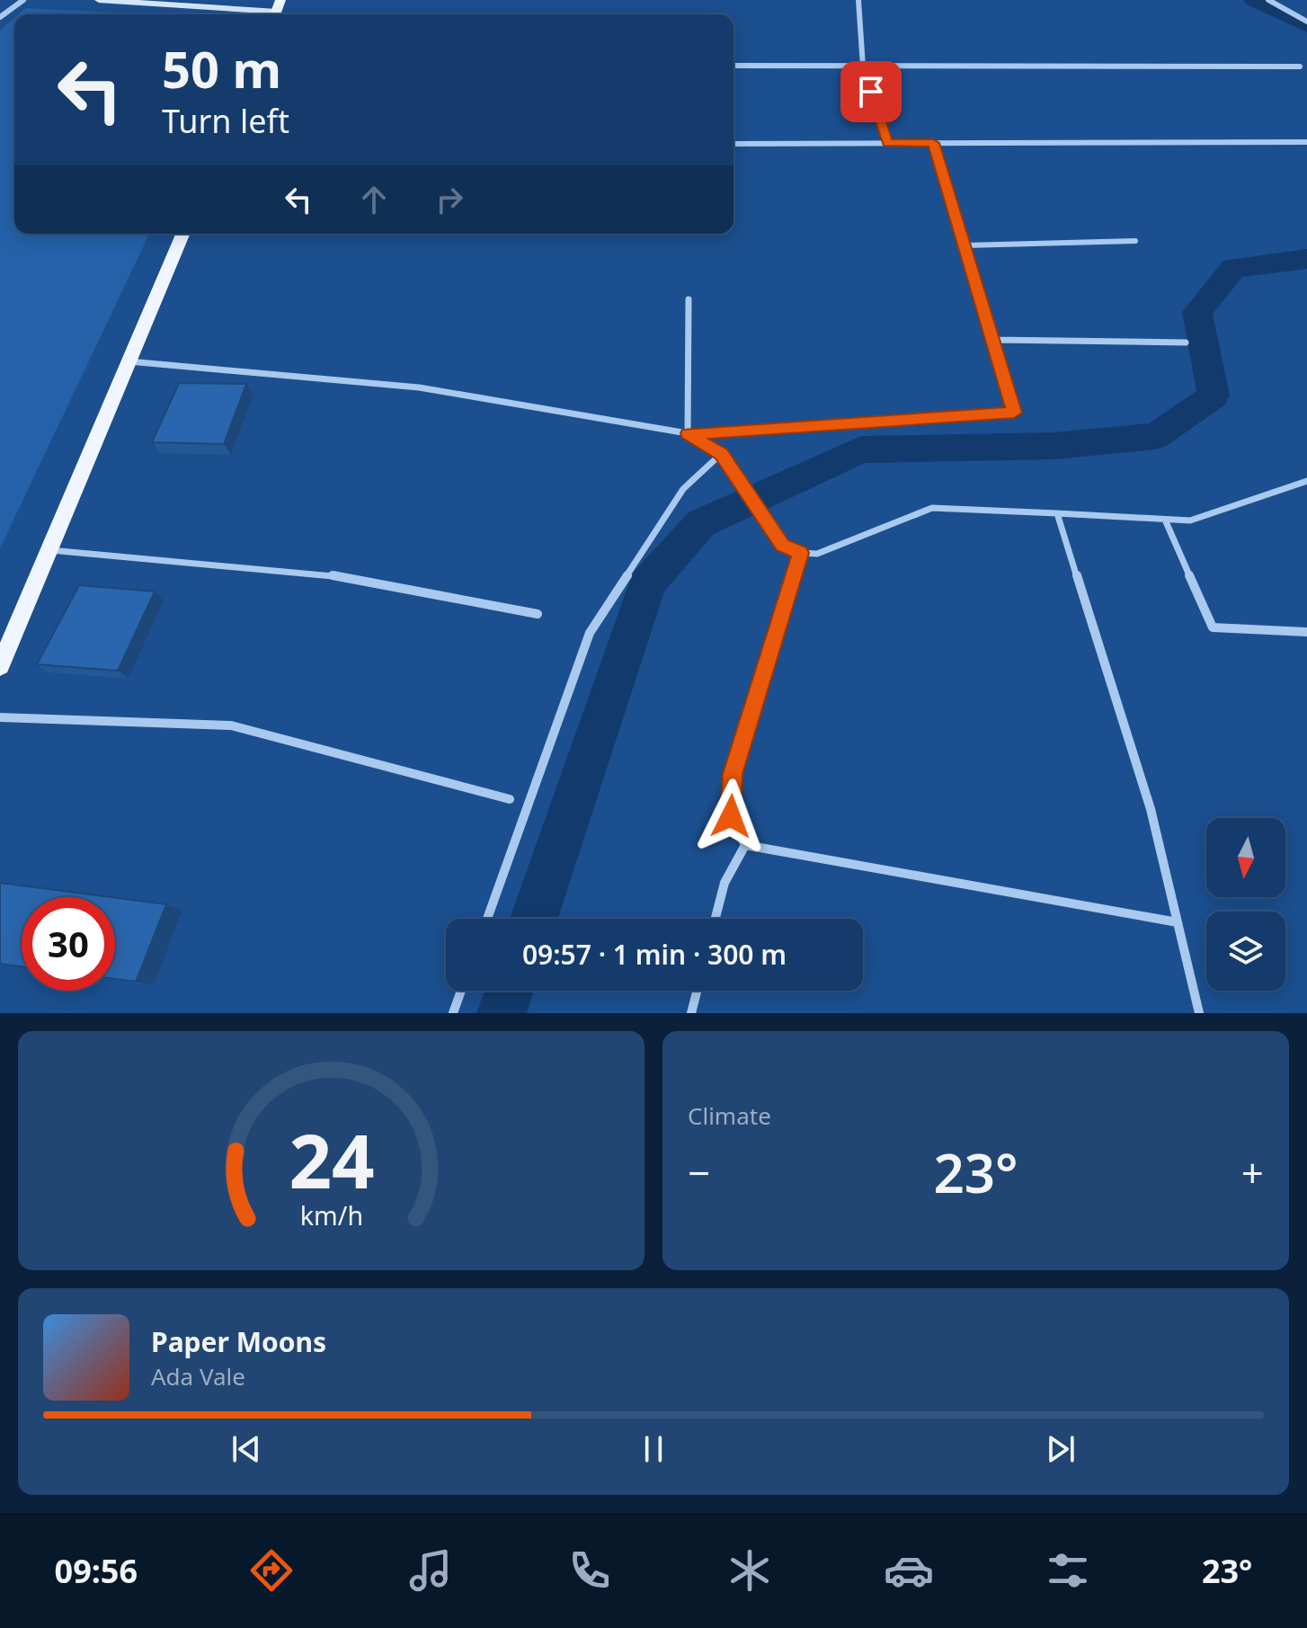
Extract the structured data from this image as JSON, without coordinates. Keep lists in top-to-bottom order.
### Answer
{
  "north": "bottom",
  "page": {
    "turn": ["50 m", "Turn left"],
    "limit": "30",
    "trip": "09:57 · 1 min · 300 m",
    "tile": "Climate",
    "heat": ["−", "23°", "+"],
    "song": ["Paper Moons", "Ada Vale"],
    "tabs": ["09:56", "23°"],
    "gauge": ["24", "km/h"]
  }
}
